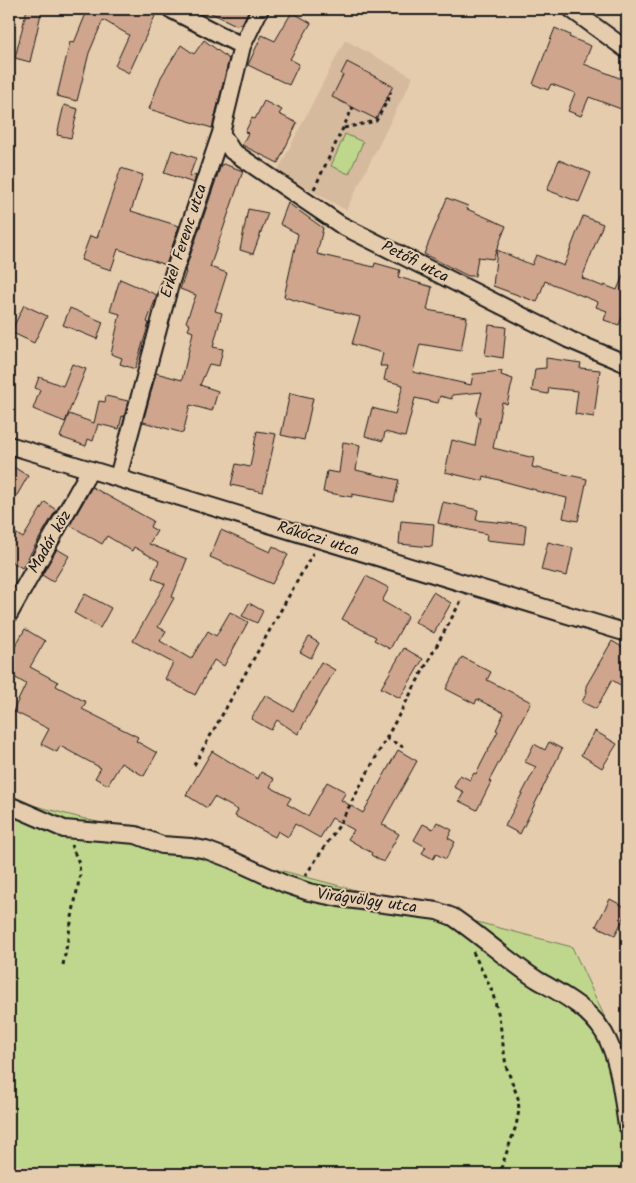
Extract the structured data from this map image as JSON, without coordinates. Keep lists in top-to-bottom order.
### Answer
{
  "streets": {
    "street": [
      "Erkel Ferenc utca",
      "Petőfi utca",
      "Rákóczi utca",
      "Madár köz",
      "Virágvölgy utca"
    ]
  },
  "crossings": [
    ["Erkel Ferenc utca", "Petőfi utca"],
    ["Erkel Ferenc utca", "Rákóczi utca"],
    ["Rákóczi utca", "Madár köz"]
  ]
}
